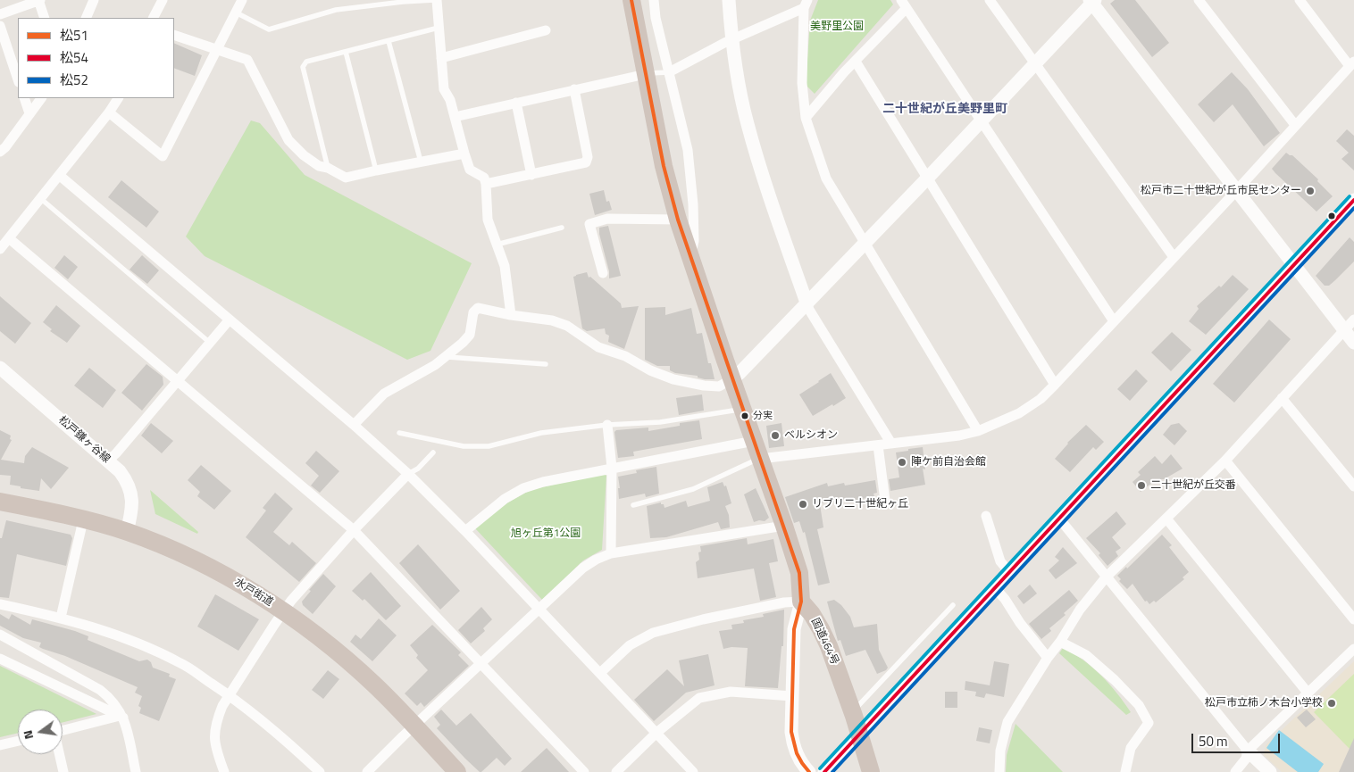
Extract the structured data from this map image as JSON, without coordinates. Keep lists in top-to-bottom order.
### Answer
{
  "streets": {
    "highway": ["水戸街道", "国道464号"],
    "street": ["松戸鎌ヶ谷線"]
  },
  "crossings": [
    ["松戸鎌ヶ谷線", "水戸街道"]
  ],
  "districts": ["二十世紀が丘美野里町"],
  "parks": ["美野里公園", "旭ヶ丘第1公園"],
  "places": [
    "松戸市二十世紀が丘市民センター",
    "分実",
    "ベルシオン",
    "陣ケ前自治会館",
    "二十世紀が丘交番",
    "リブリ二十世紀ヶ丘",
    "松戸市立柿ノ木台小学校"
  ],
  "lines": ["transit line 松51", "transit line 松54", "transit line 松52"],
  "legend": ["松51", "松54", "松52"],
  "scale_bar": "50 m",
  "north": "left"
}
